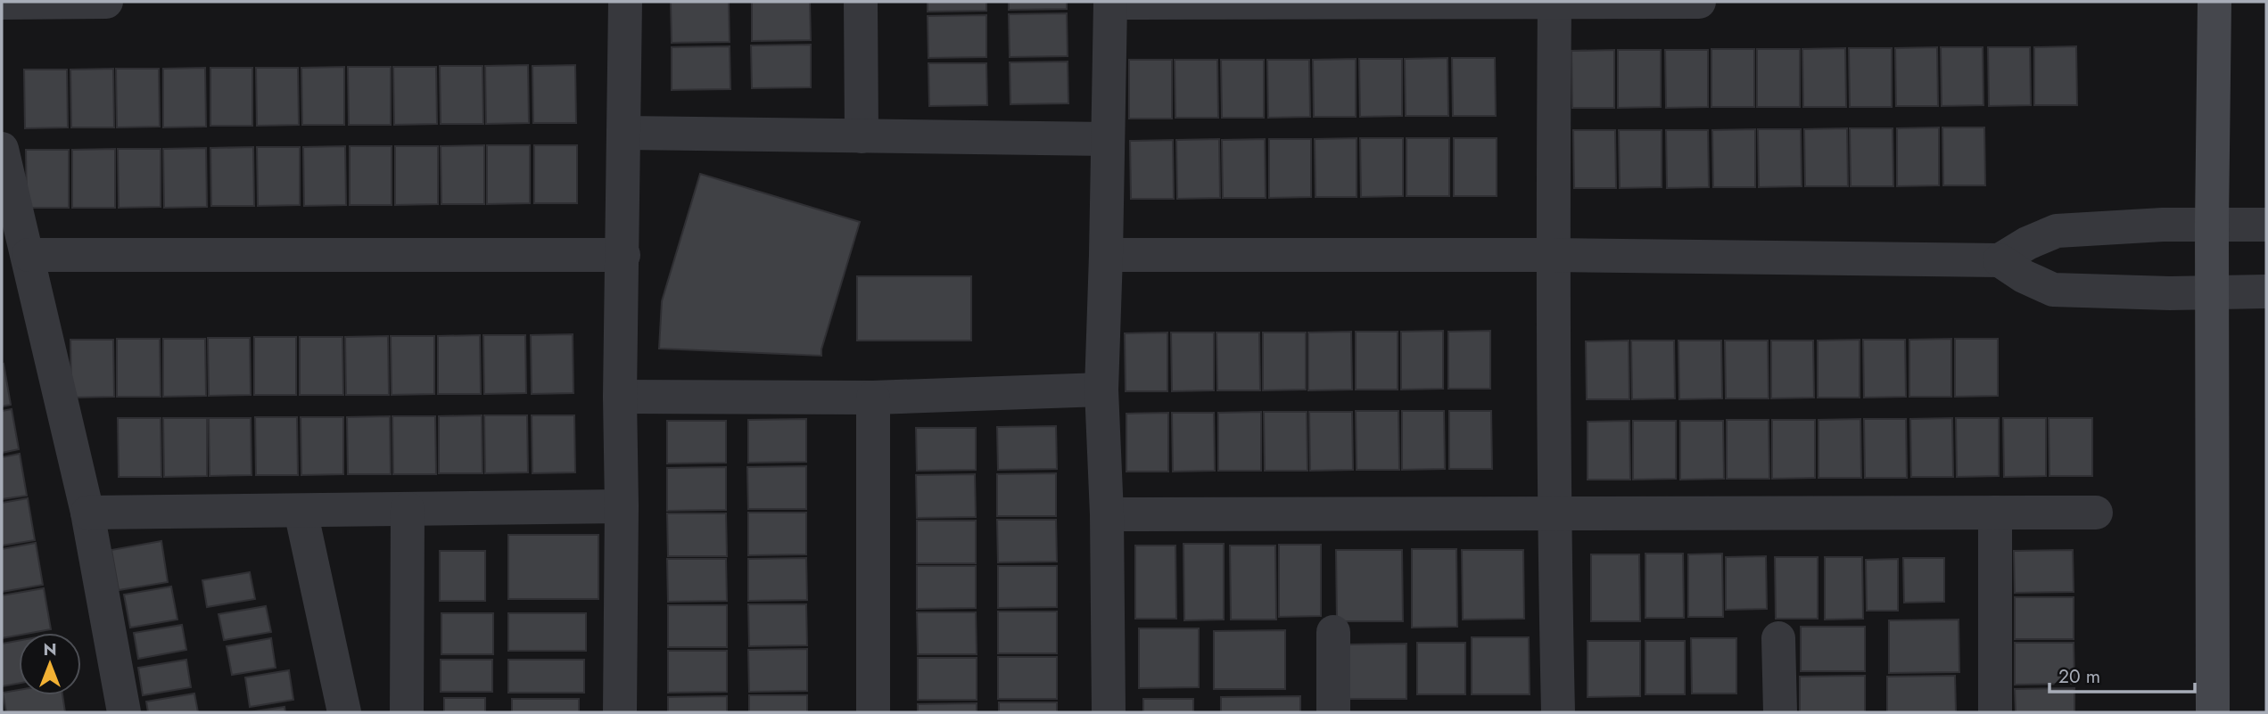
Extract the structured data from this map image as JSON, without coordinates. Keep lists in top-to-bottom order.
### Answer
{
  "scale_bar": "20 m",
  "north": "top"
}
